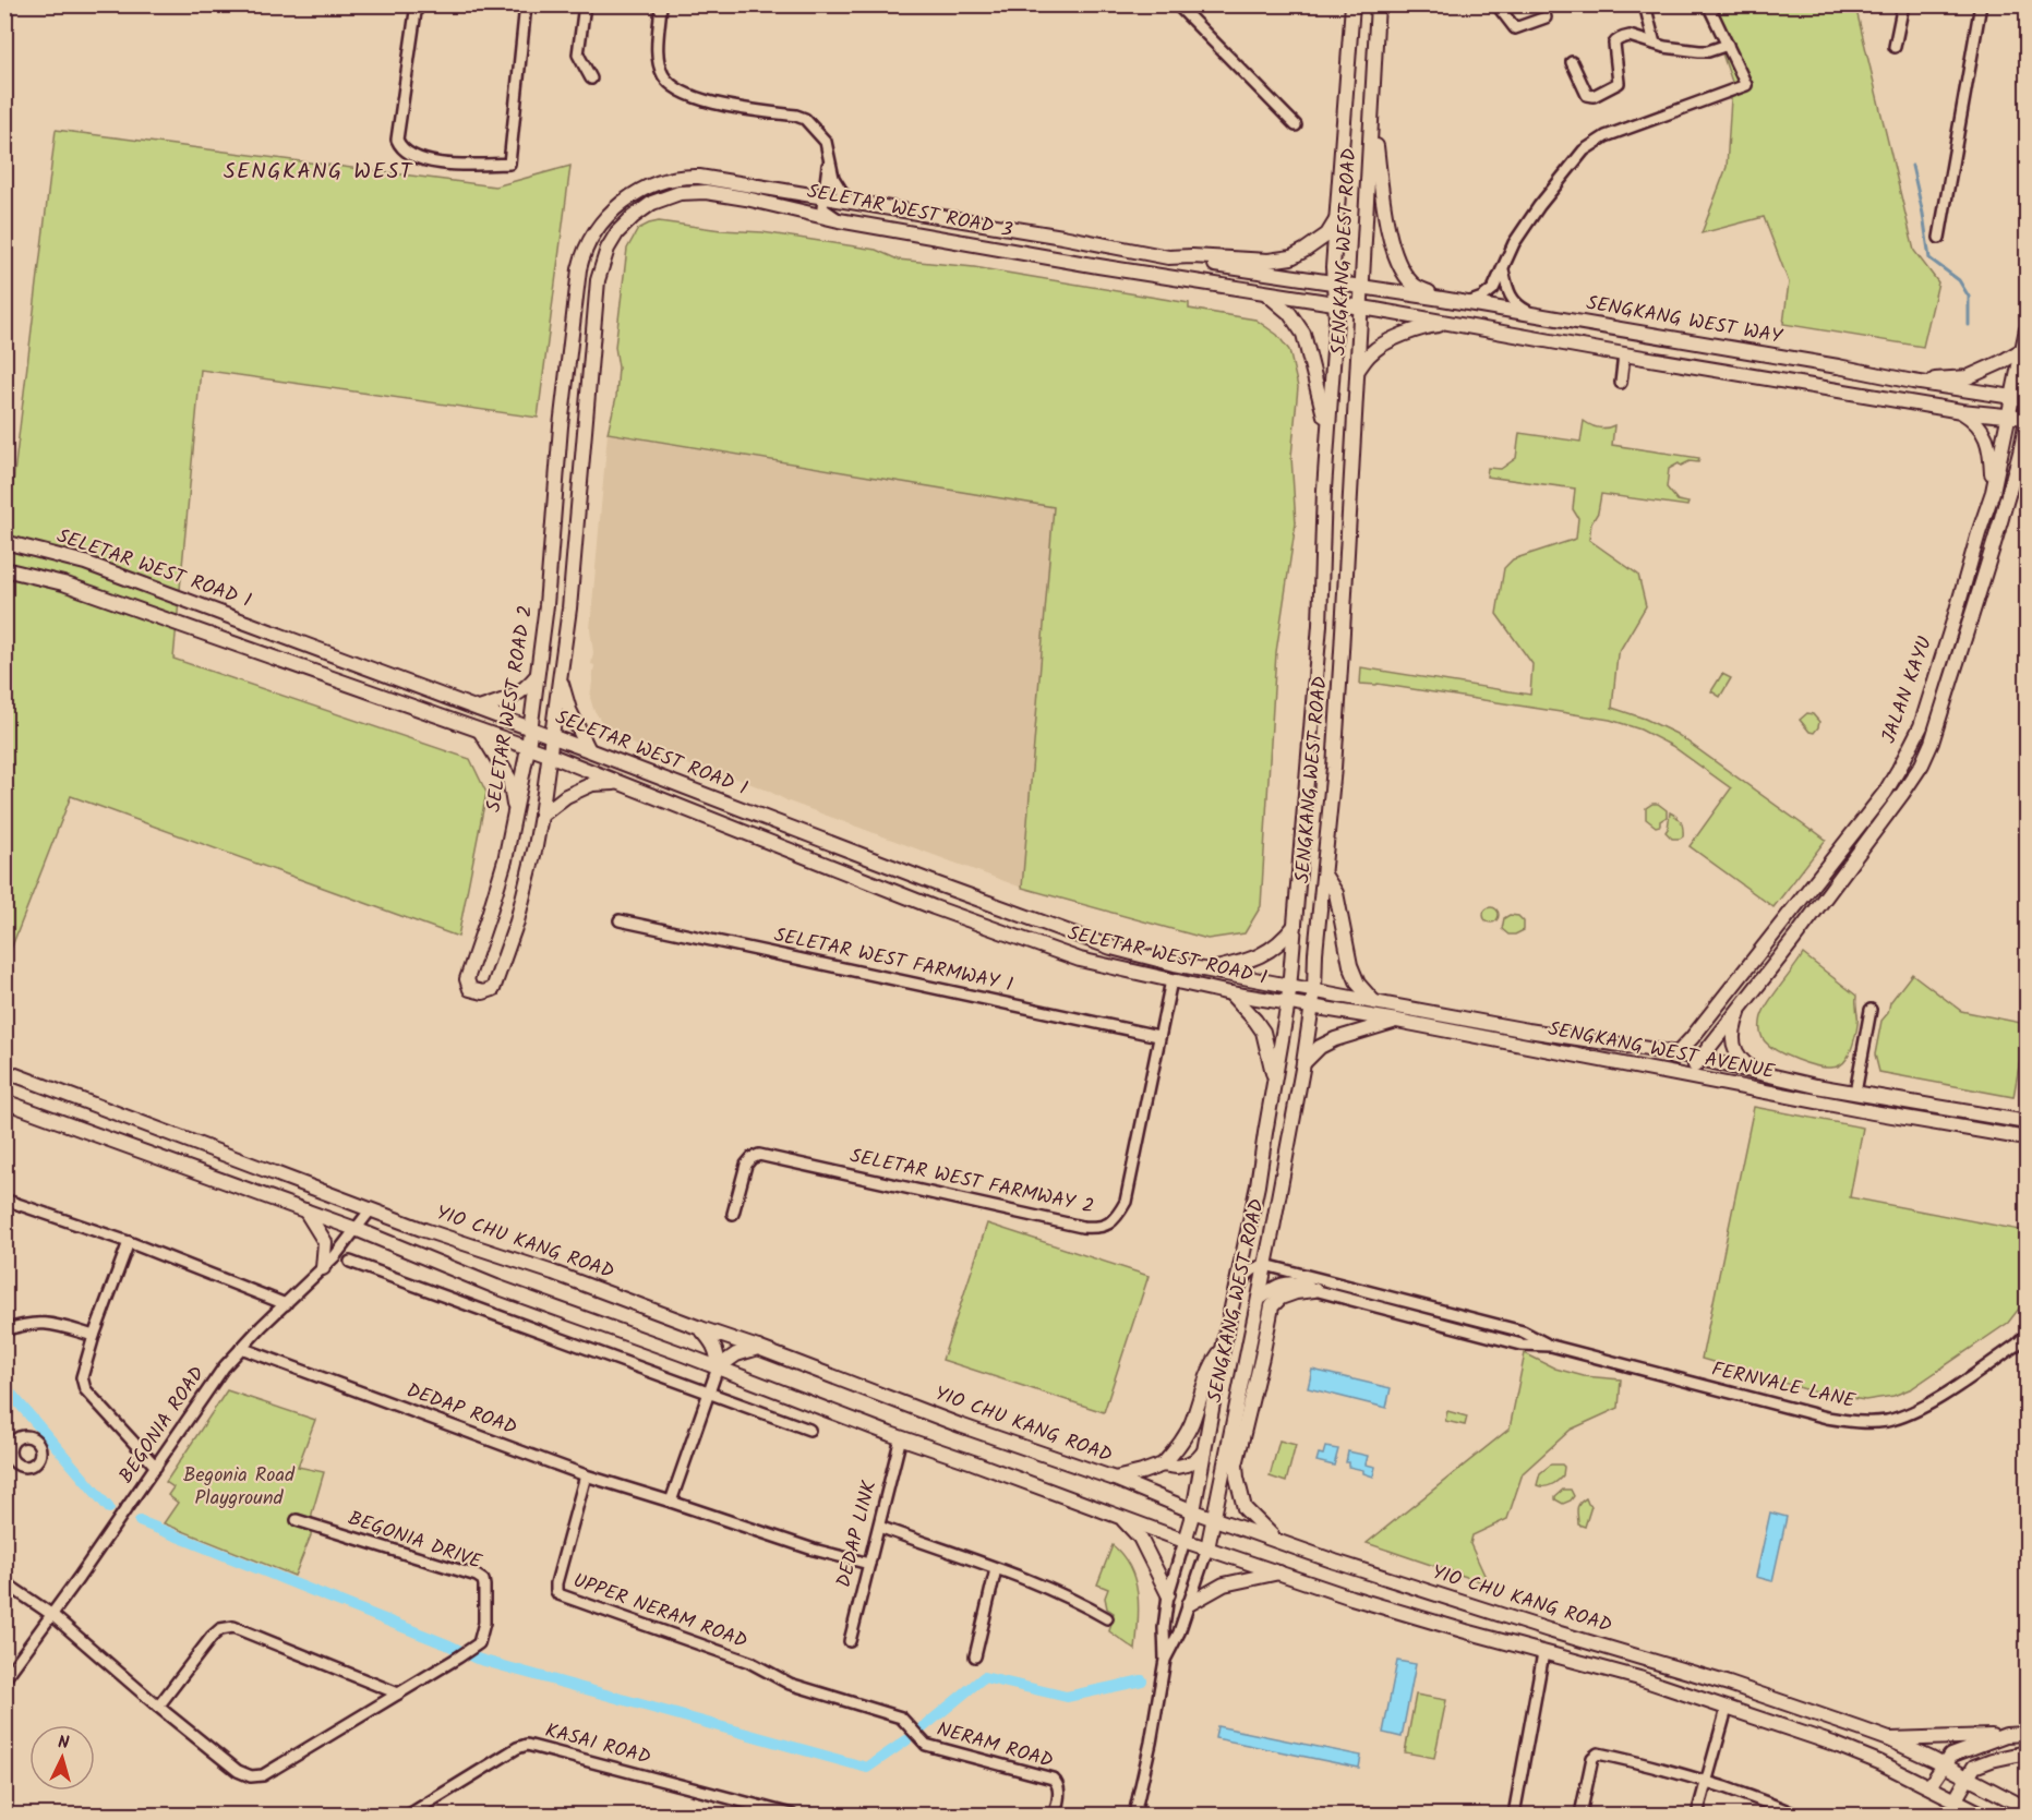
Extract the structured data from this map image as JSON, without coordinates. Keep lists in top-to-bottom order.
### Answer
{
  "streets": {
    "main road": [
      "SELETAR WEST ROAD 3",
      "SENGKANG WEST ROAD",
      "SENGKANG WEST WAY",
      "SELETAR WEST ROAD 1",
      "JALAN KAYU",
      "SELETAR WEST ROAD 2",
      "SENGKANG WEST AVENUE",
      "YIO CHU KANG ROAD"
    ],
    "street": [
      "SELETAR WEST FARMWAY 1",
      "SELETAR WEST FARMWAY 2",
      "FERNVALE LANE",
      "DEDAP ROAD",
      "BEGONIA ROAD",
      "DEDAP LINK",
      "BEGONIA DRIVE",
      "UPPER NERAM ROAD",
      "KASAI ROAD",
      "NERAM ROAD"
    ]
  },
  "crossings": [
    ["SELETAR WEST ROAD 3", "SENGKANG WEST ROAD"],
    ["SELETAR WEST ROAD 3", "SENGKANG WEST WAY"],
    ["SELETAR WEST ROAD 3", "SELETAR WEST ROAD 2"],
    ["SENGKANG WEST ROAD", "SENGKANG WEST WAY"],
    ["SENGKANG WEST ROAD", "SELETAR WEST ROAD 1"],
    ["SENGKANG WEST ROAD", "SENGKANG WEST AVENUE"],
    ["SENGKANG WEST ROAD", "YIO CHU KANG ROAD"],
    ["SENGKANG WEST ROAD", "FERNVALE LANE"],
    ["SENGKANG WEST WAY", "JALAN KAYU"],
    ["SELETAR WEST ROAD 1", "SELETAR WEST ROAD 2"],
    ["SELETAR WEST ROAD 1", "SENGKANG WEST AVENUE"],
    ["SELETAR WEST ROAD 1", "SELETAR WEST FARMWAY 2"],
    ["JALAN KAYU", "SENGKANG WEST AVENUE"],
    ["SELETAR WEST FARMWAY 1", "SELETAR WEST FARMWAY 2"],
    ["YIO CHU KANG ROAD", "BEGONIA ROAD"],
    ["DEDAP ROAD", "BEGONIA ROAD"],
    ["DEDAP ROAD", "DEDAP LINK"],
    ["DEDAP ROAD", "UPPER NERAM ROAD"],
    ["BEGONIA ROAD", "BEGONIA DRIVE"],
    ["UPPER NERAM ROAD", "NERAM ROAD"]
  ],
  "districts": ["SENGKANG WEST"],
  "parks": ["Begonia Road Playground"],
  "north": "top"
}
